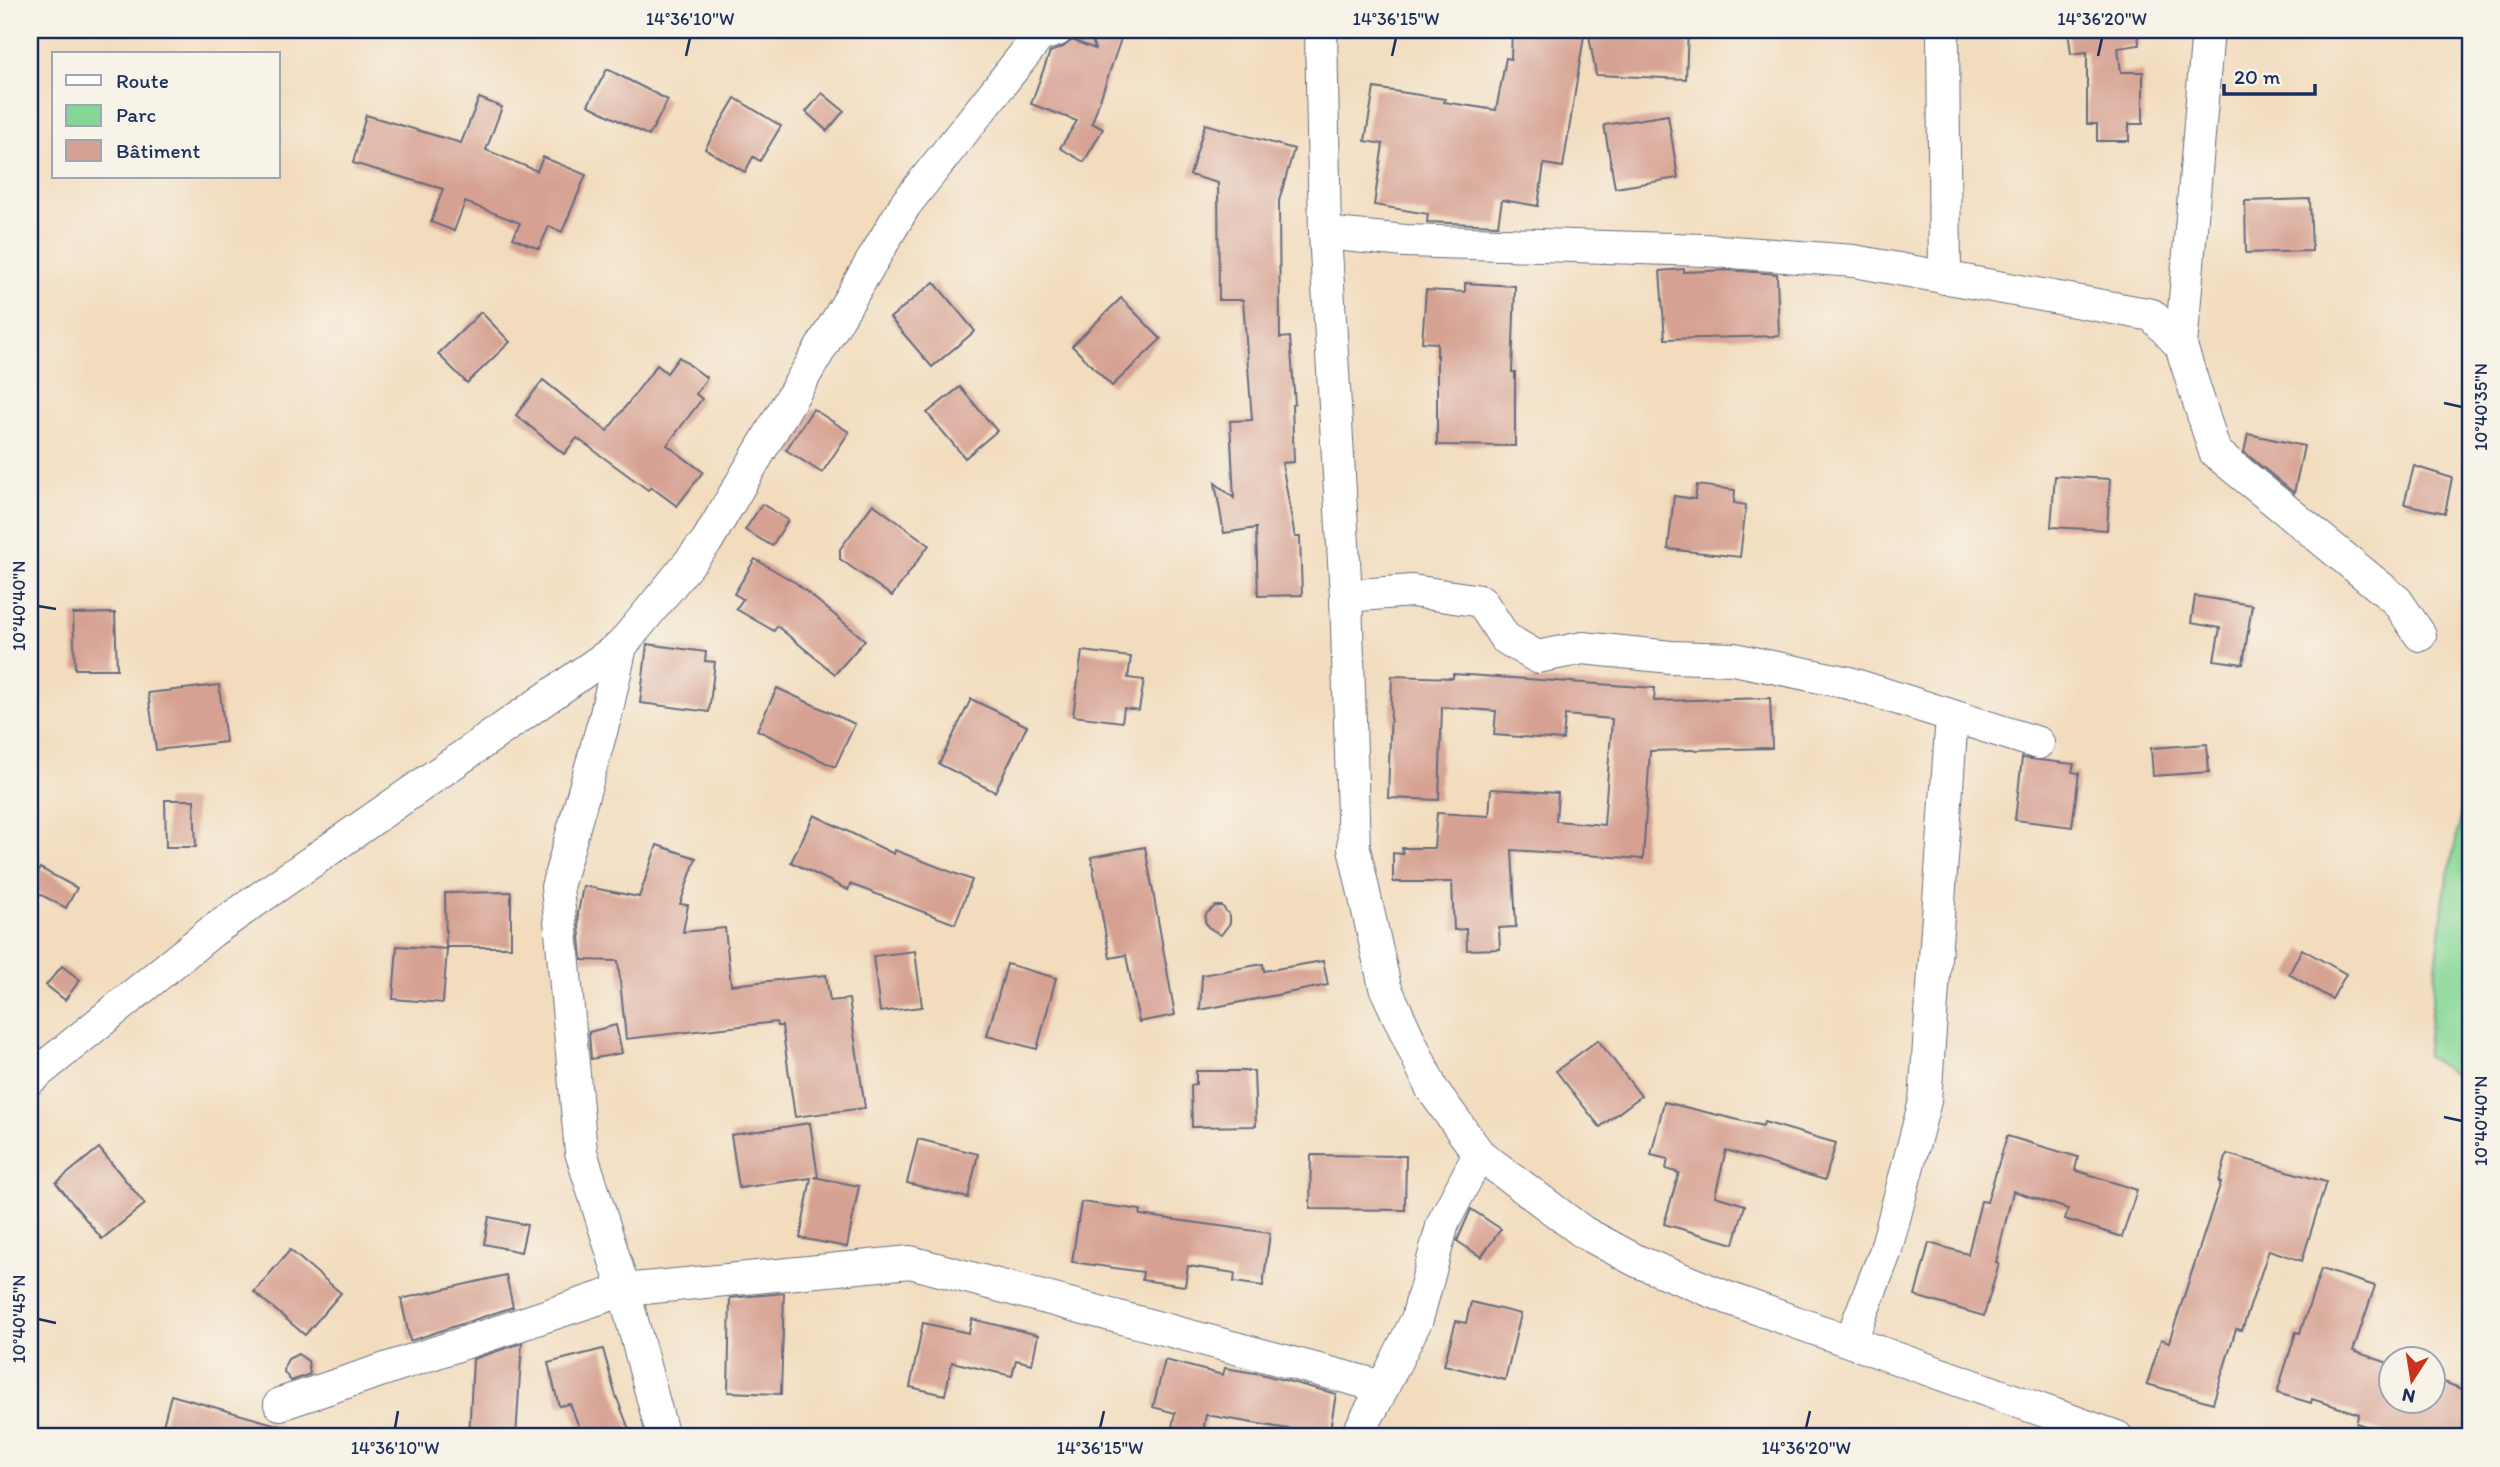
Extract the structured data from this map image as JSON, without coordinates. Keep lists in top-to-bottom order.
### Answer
{
  "legend": ["Route", "Parc", "Bâtiment"],
  "scale_bar": "20 m",
  "north": "bottom",
  "coordinates": [
    "14°36'10\"W",
    "14°36'15\"W",
    "14°36'20\"W",
    "10°40'35\"N",
    "10°40'40\"N",
    "10°40'45\"N"
  ]
}
